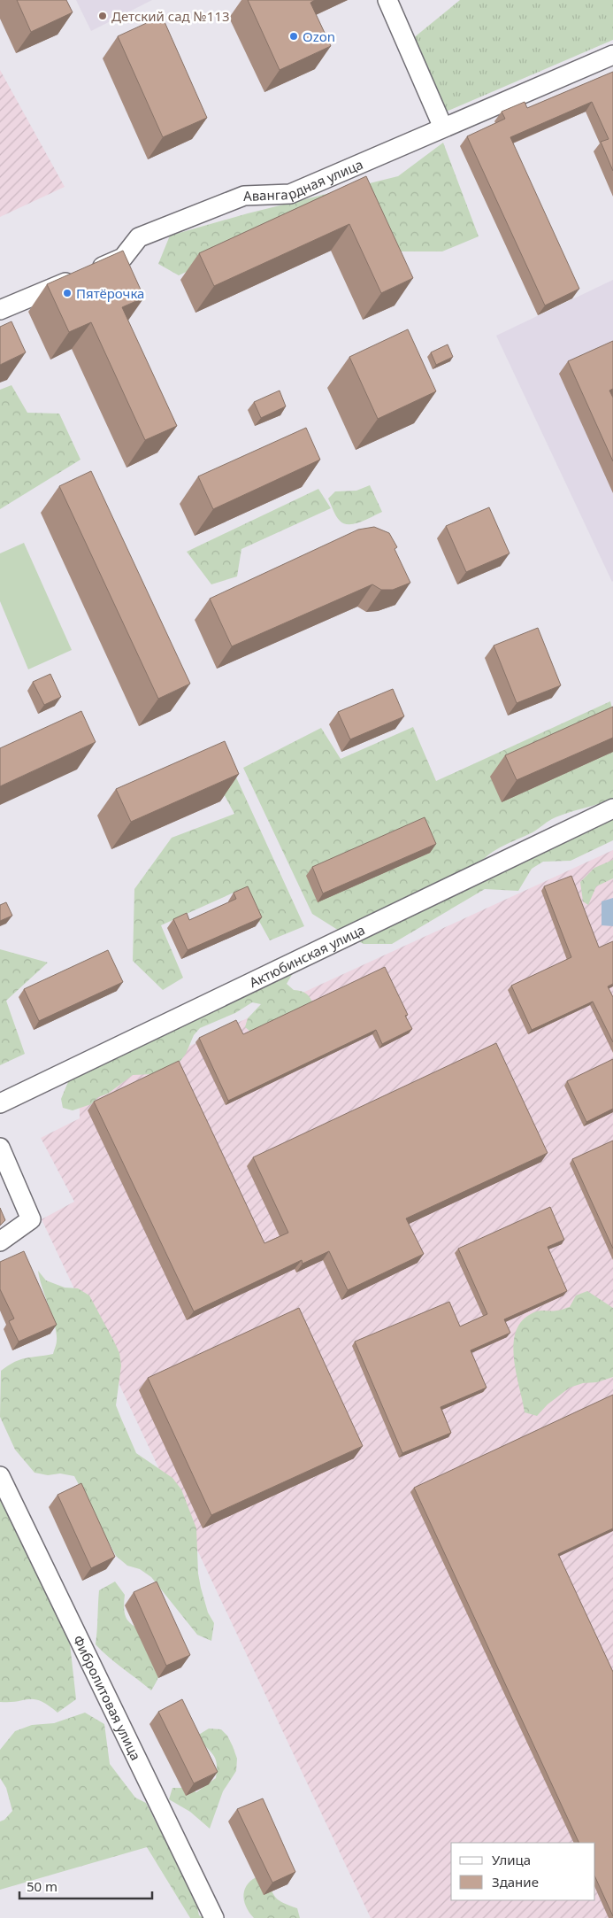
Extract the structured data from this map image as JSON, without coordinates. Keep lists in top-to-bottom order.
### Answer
{
  "streets": {
    "street": ["Авангардная улица", "Актюбинская улица", "Фибролитовая улица"]
  },
  "places": ["Детский сад №113", "Ozon", "Пятёрочка"],
  "legend": ["Улица", "Здание"],
  "scale_bar": "50 m"
}
